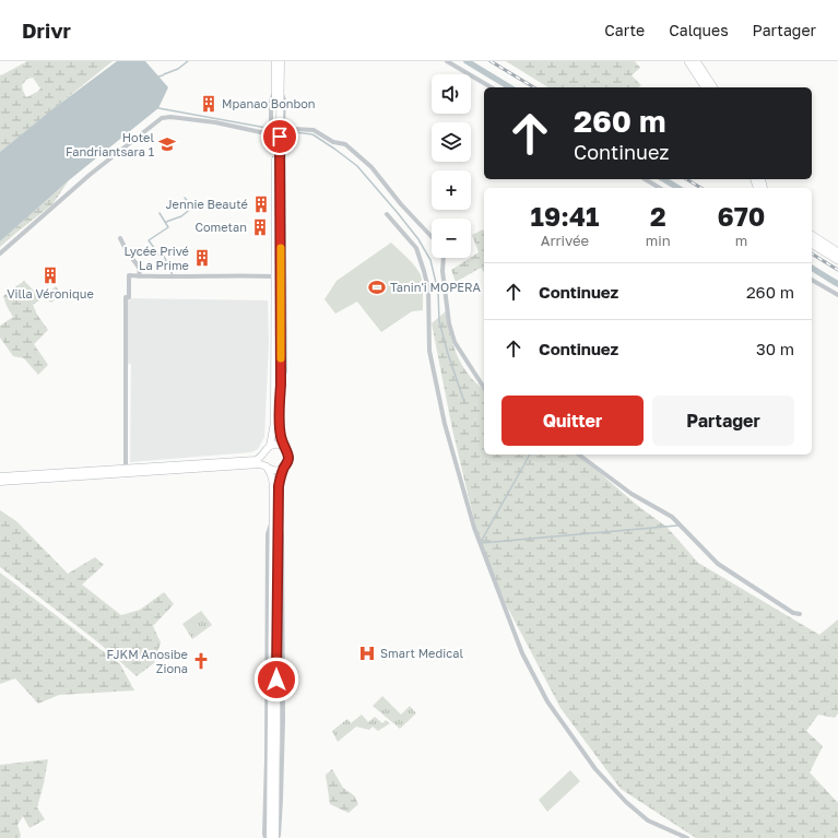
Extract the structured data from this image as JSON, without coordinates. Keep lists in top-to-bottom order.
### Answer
{
  "places": {
    "building": [
      "Mpanao Bonbon",
      "Jennie Beauté",
      "Cometan",
      "Lycée Privé La Prime",
      "Villa Véronique"
    ],
    "school or university": ["Hotel Fandriantsara 1"],
    "sports": ["Tanin'i MOPERA"],
    "hospital": ["Smart Medical"],
    "church": ["FJKM Anosibe Ziona"]
  },
  "page": {
    "header": "Drivr",
    "nav": ["Carte", "Calques", "Partager"],
    "map_buttons": ["+", "−"],
    "turn": ["260 m", "Continuez"],
    "eta": [
      "19:41",
      "Arrivée",
      "2",
      "min",
      "670",
      "m"
    ],
    "list": [
      {
        "name": "Continuez",
        "value": "260 m"
      },
      {
        "name": "Continuez",
        "value": "30 m"
      }
    ],
    "buttons": ["Quitter", "Partager"]
  }
}
